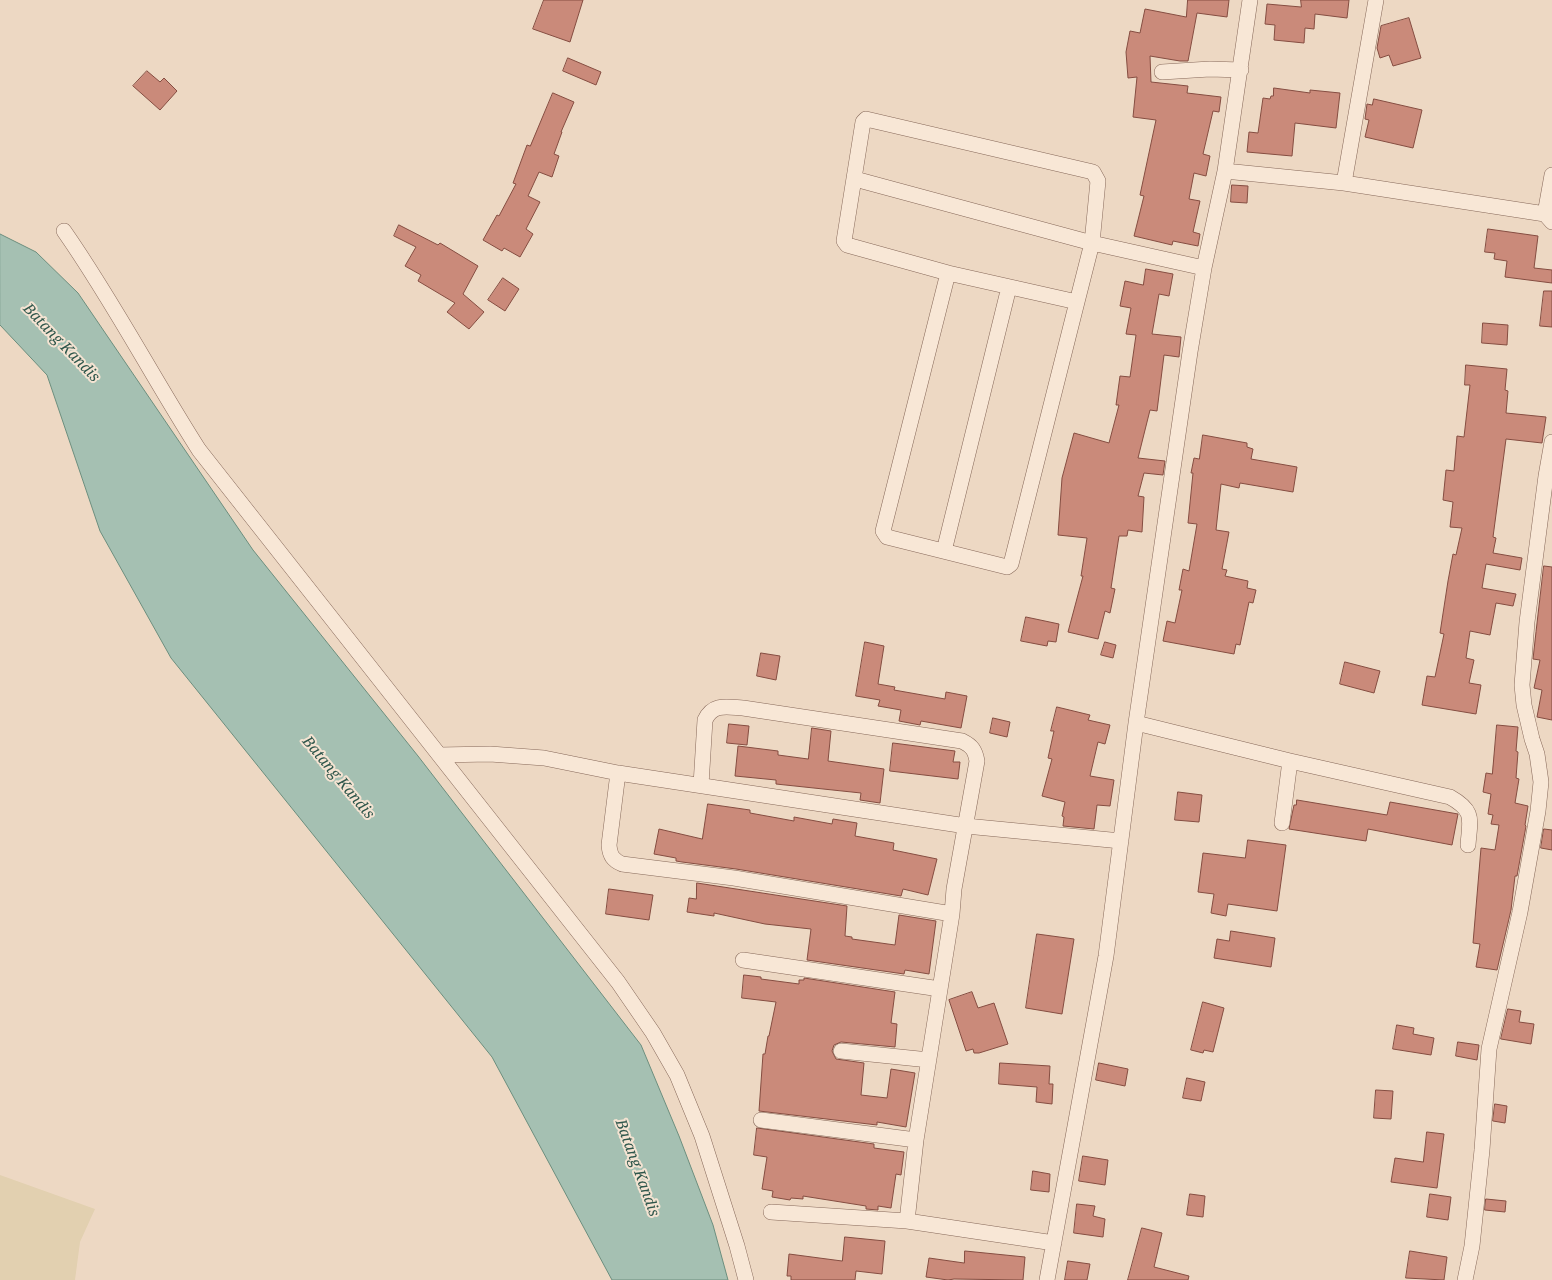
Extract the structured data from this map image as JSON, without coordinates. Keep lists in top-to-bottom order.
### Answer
{
  "water": ["Batang Kandis"]
}
